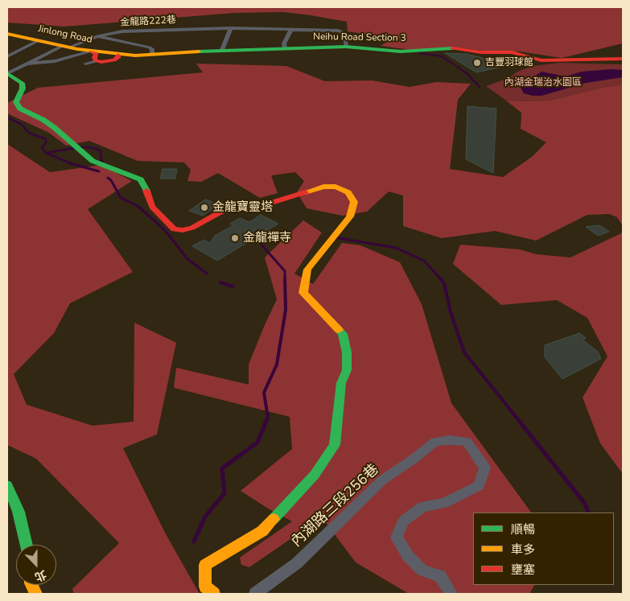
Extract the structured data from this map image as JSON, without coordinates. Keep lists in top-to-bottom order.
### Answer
{
  "streets": {
    "street": [
      "金龍路222巷",
      "Jinlong Road",
      "Neihu Road Section 3",
      "內湖路三段256巷"
    ]
  },
  "crossings": [
    ["金龍路222巷", "Jinlong Road"],
    ["金龍路222巷", "Neihu Road Section 3"],
    ["Jinlong Road", "Neihu Road Section 3"]
  ],
  "parks": ["內湖金瑞治水園區"],
  "places": ["吉豐羽球館", "金龍寶靈塔", "金龍禪寺"],
  "legend": ["順暢", "車多", "壅塞"],
  "north": "bottom"
}
